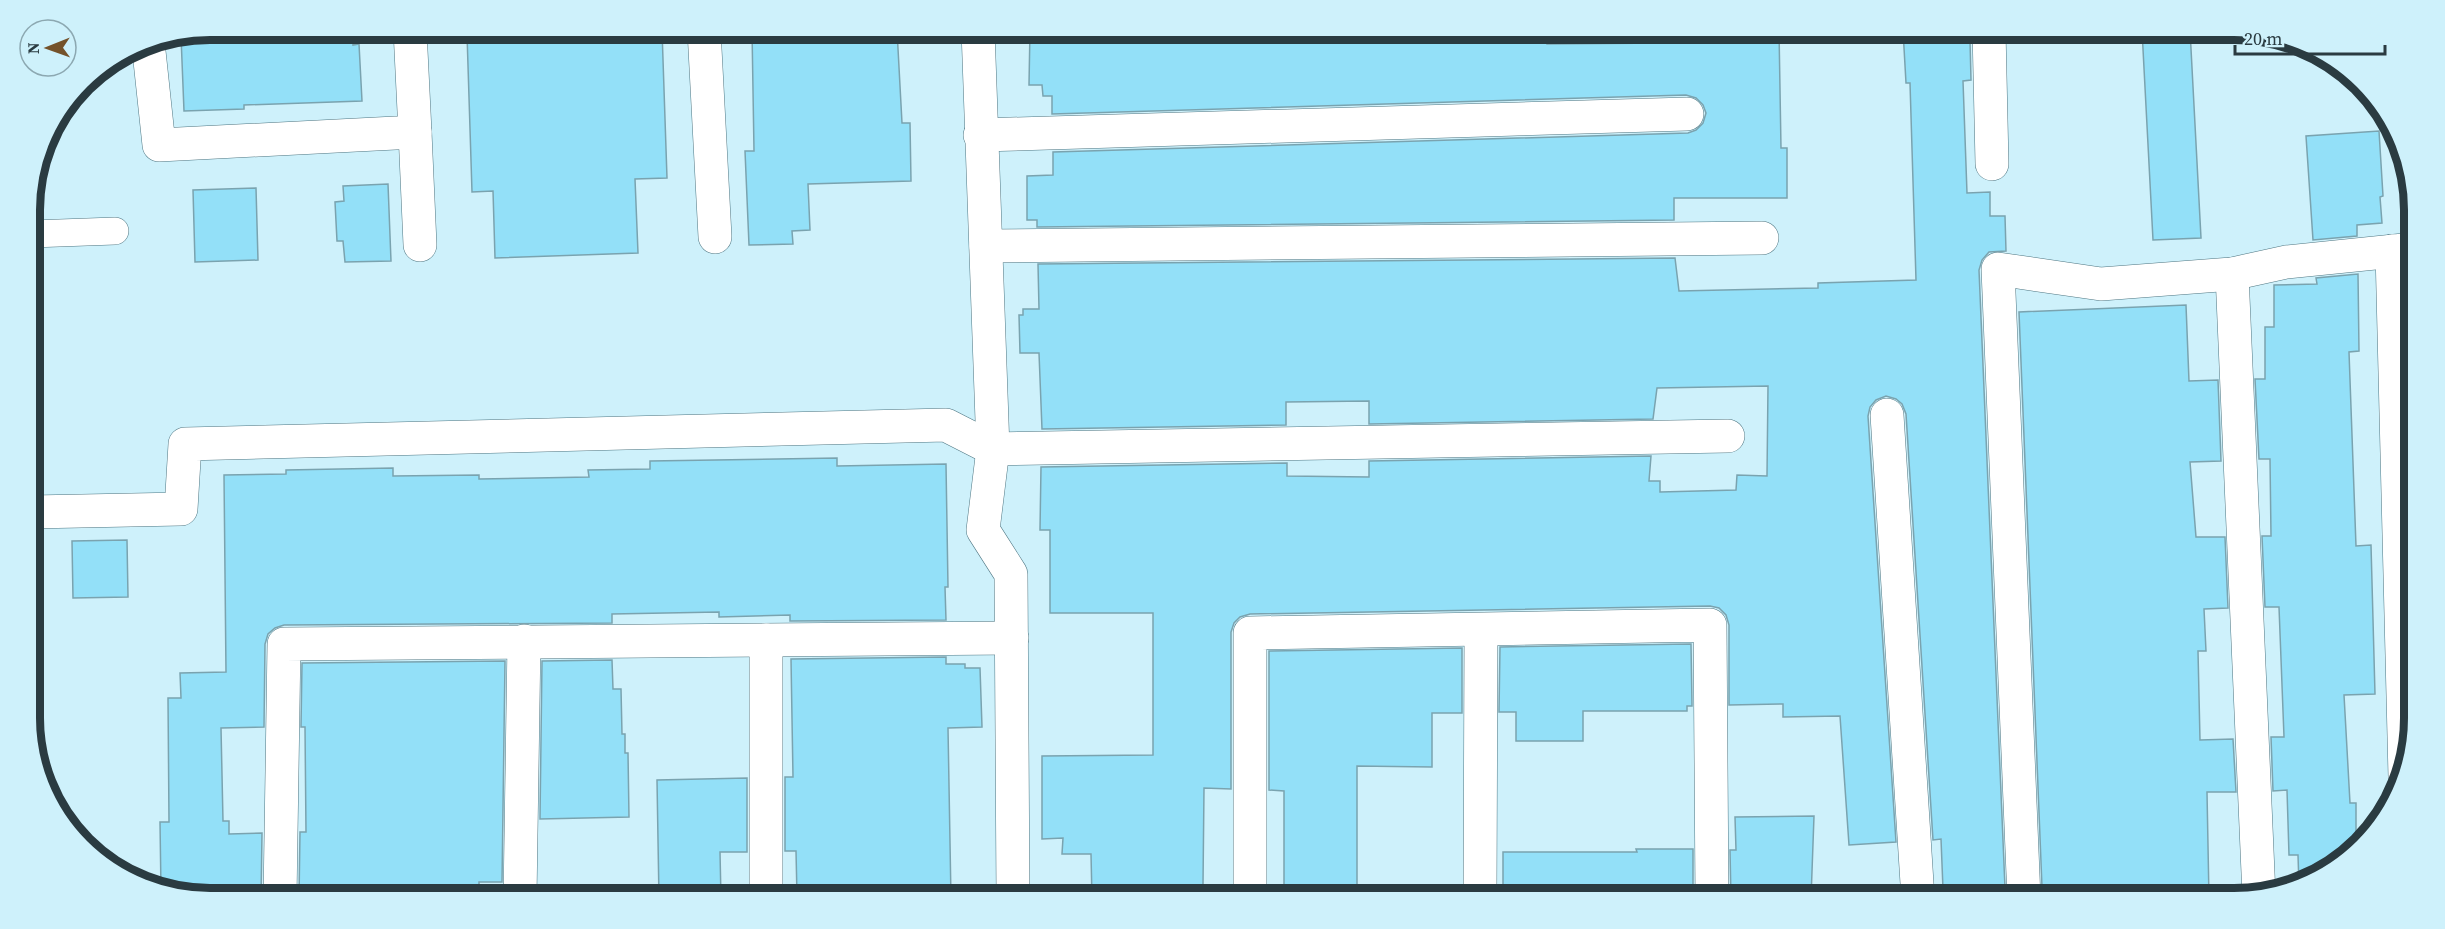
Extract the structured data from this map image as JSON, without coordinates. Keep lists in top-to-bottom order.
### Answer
{
  "scale_bar": "20 m",
  "north": "left"
}
